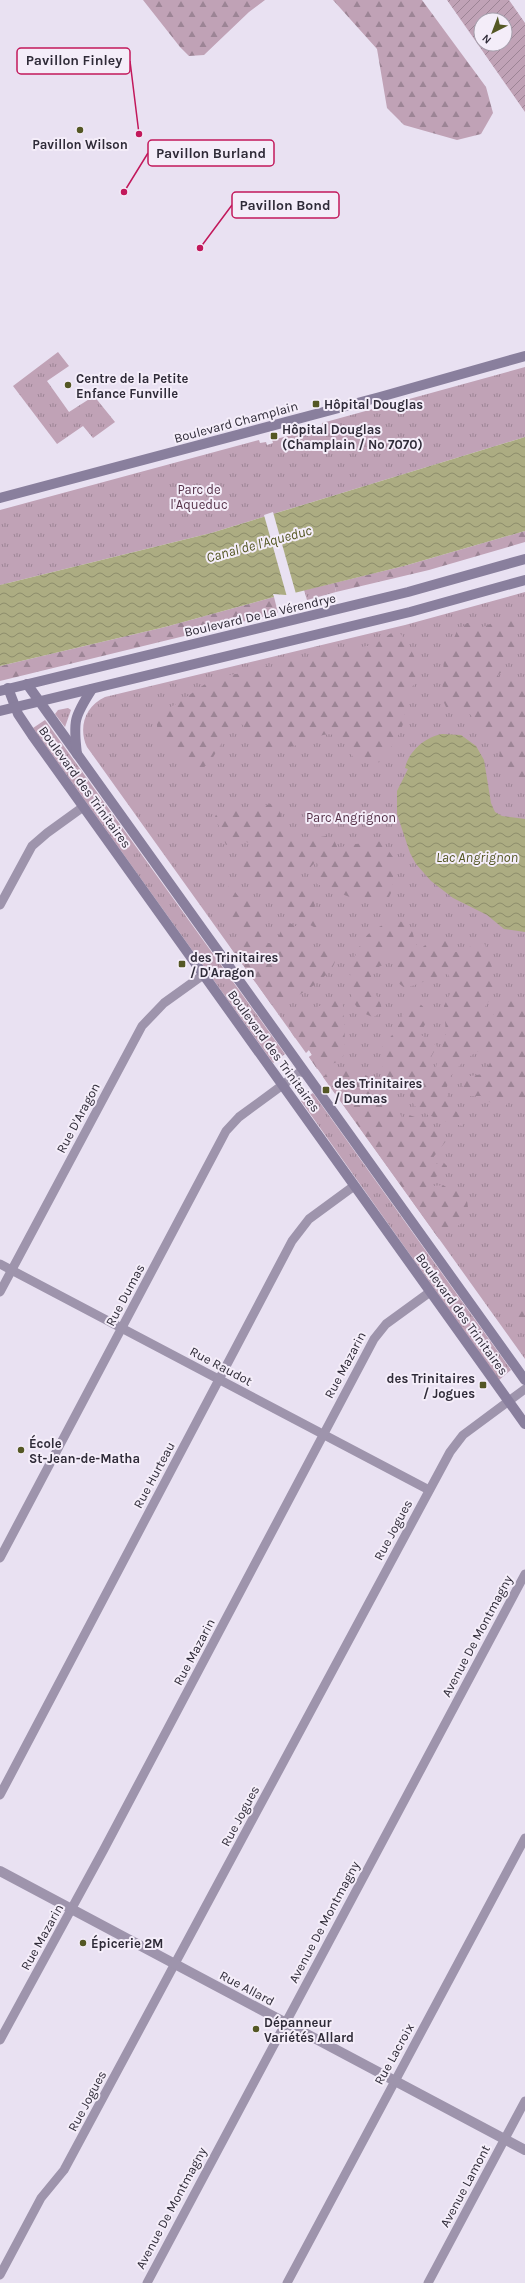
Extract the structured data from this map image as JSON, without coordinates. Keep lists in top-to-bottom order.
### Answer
{
  "streets": {
    "main road": ["Boulevard Champlain", "Boulevard De La Vérendrye", "Boulevard des Trinitaires"],
    "street": [
      "Rue D'Aragon",
      "Rue Dumas",
      "Rue Mazarin",
      "Rue Raudot",
      "Rue Hurteau",
      "Rue Jogues",
      "Avenue De Montmagny",
      "Rue Allard",
      "Rue Lacroix",
      "Avenue Lamont"
    ]
  },
  "crossings": [
    ["Boulevard De La Vérendrye", "Boulevard des Trinitaires"],
    ["Boulevard des Trinitaires", "Rue D'Aragon"],
    ["Boulevard des Trinitaires", "Rue Dumas"],
    ["Boulevard des Trinitaires", "Rue Mazarin"],
    ["Boulevard des Trinitaires", "Rue Hurteau"],
    ["Boulevard des Trinitaires", "Rue Jogues"],
    ["Rue D'Aragon", "Rue Raudot"],
    ["Rue Dumas", "Rue Raudot"],
    ["Rue Mazarin", "Rue Raudot"],
    ["Rue Mazarin", "Rue Allard"],
    ["Rue Raudot", "Rue Hurteau"],
    ["Rue Raudot", "Rue Jogues"],
    ["Rue Jogues", "Rue Allard"],
    ["Avenue De Montmagny", "Rue Allard"],
    ["Rue Allard", "Rue Lacroix"],
    ["Rue Allard", "Avenue Lamont"]
  ],
  "water": ["Canal de l'Aqueduc", "Lac Angrignon"],
  "parks": ["Parc de l'Aqueduc", "Parc Angrignon"],
  "places": {
    "other": [
      "Pavillon Wilson",
      "Pavillon Finley",
      "Pavillon Burland",
      "Pavillon Bond",
      "Centre de la Petite Enfance Funville",
      "École St-Jean-de-Matha",
      "Épicerie 2M",
      "Dépanneur Variétés Allard"
    ],
    "transit": [
      "Hôpital Douglas",
      "Hôpital Douglas (Champlain / No 7070)",
      "des Trinitaires / D'Aragon",
      "des Trinitaires / Dumas",
      "des Trinitaires / Jogues"
    ]
  },
  "north": "bottom left"
}
